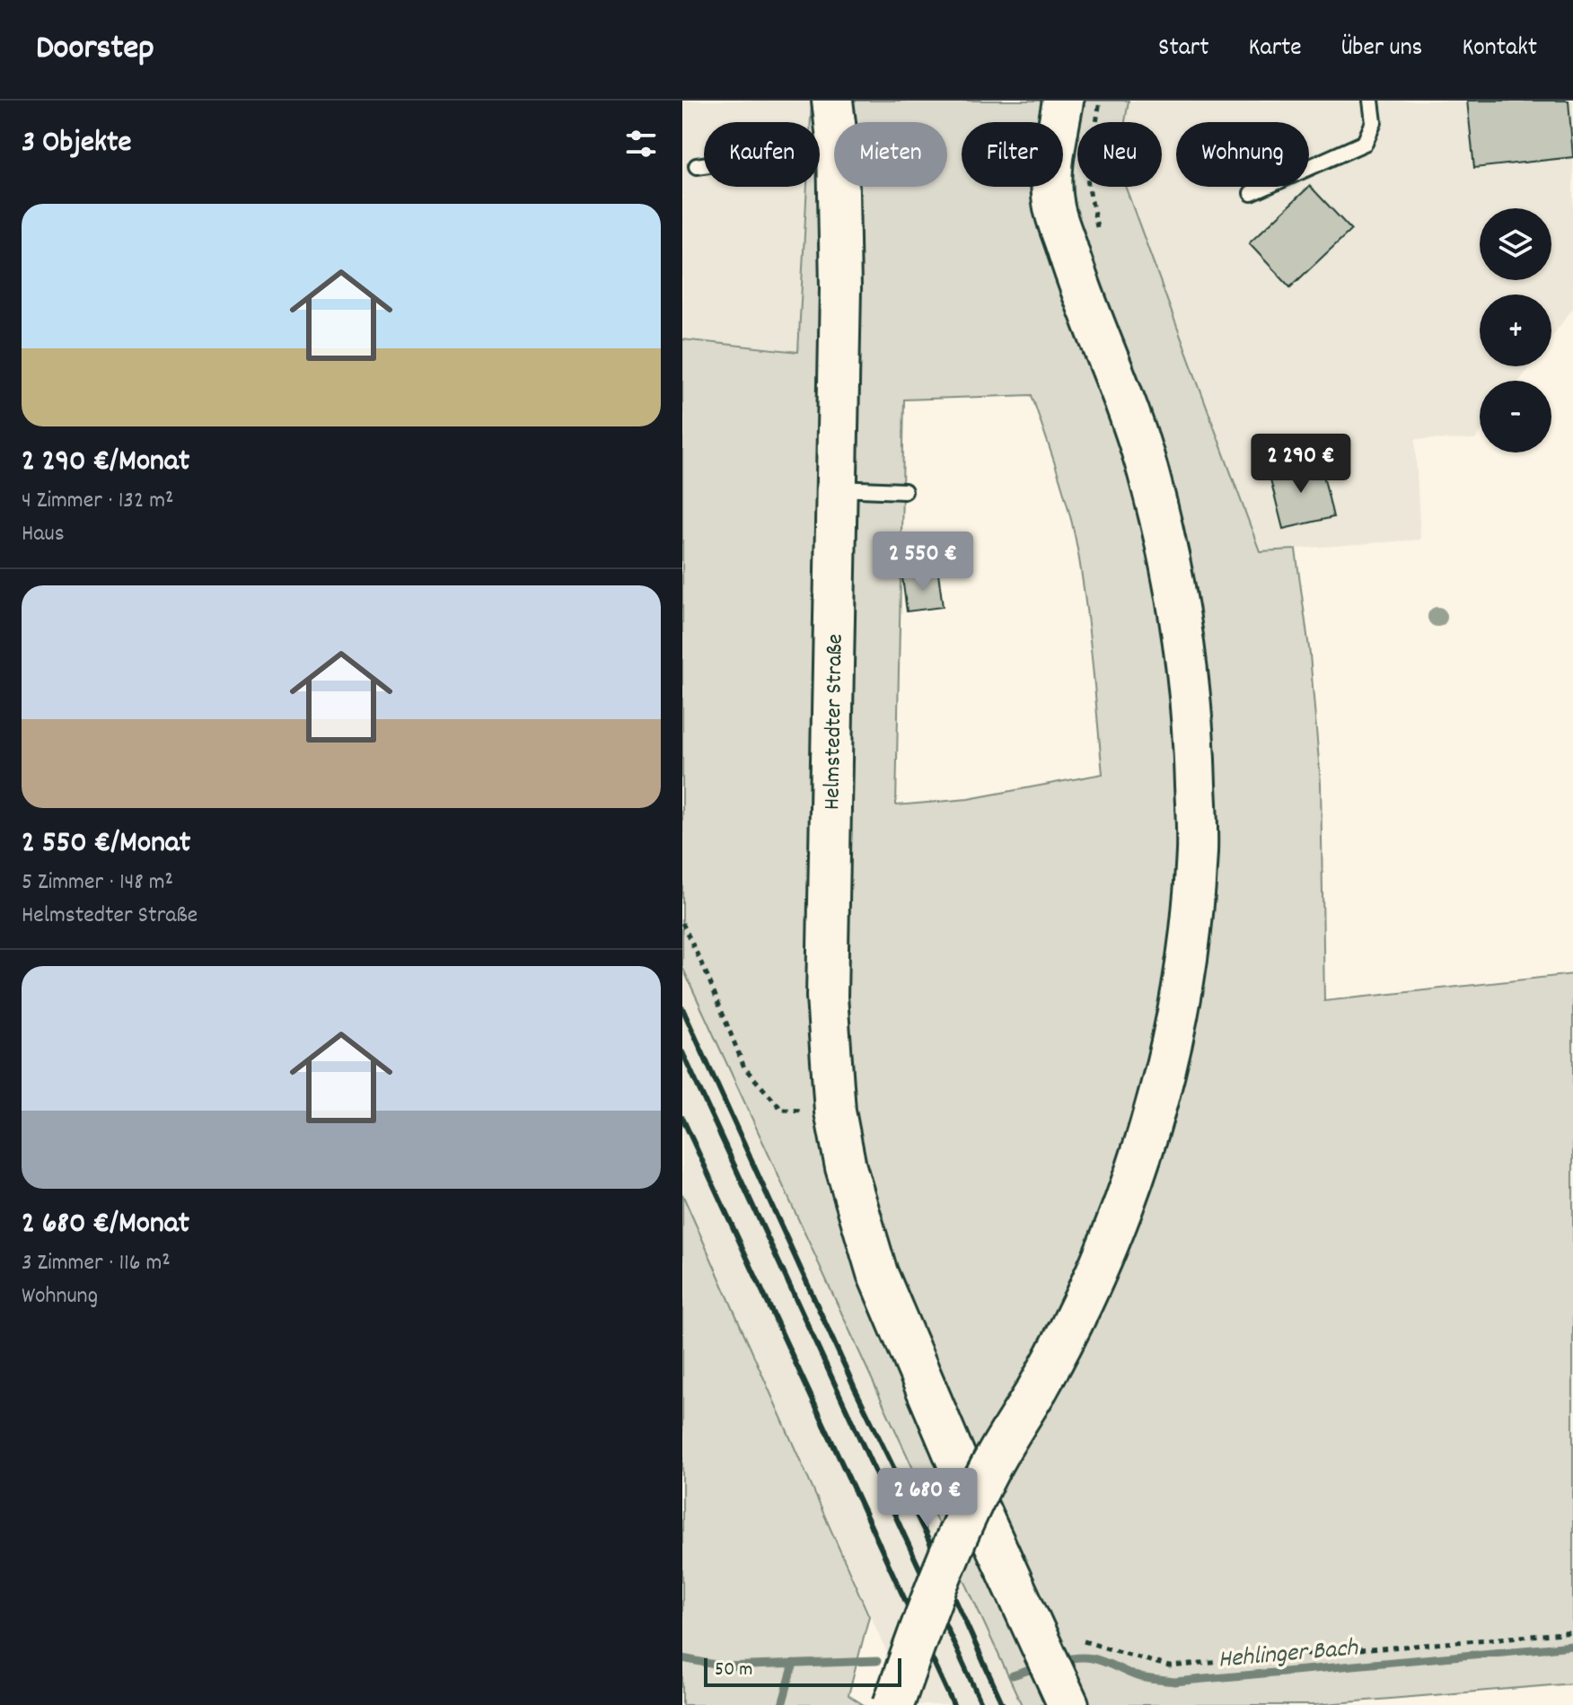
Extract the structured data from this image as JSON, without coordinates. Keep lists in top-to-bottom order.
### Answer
{
  "streets": {
    "main road": ["Helmstedter Straße"]
  },
  "water": ["Hehlinger Bach"],
  "scale_bar": "50 m",
  "page": {
    "header": "Doorstep",
    "nav": [
      "Start",
      "Karte",
      "Über uns",
      "Kontakt"
    ],
    "heading": "3 Objekte",
    "chip": [
      "Kaufen",
      "Mieten",
      "Filter",
      "Neu",
      "Wohnung"
    ],
    "list": [
      {
        "name": "2 290 €/Monat",
        "note": "4 Zimmer · 132 m² · Haus"
      },
      {
        "name": "2 550 €/Monat",
        "note": "5 Zimmer · 148 m² · Helmstedter Straße"
      },
      {
        "name": "2 680 €/Monat",
        "note": "3 Zimmer · 116 m² · Wohnung"
      }
    ],
    "map_buttons": ["+", "−"],
    "price": ["2 290 €", "2 550 €", "2 680 €"],
    "scale": "50 m"
  }
}
